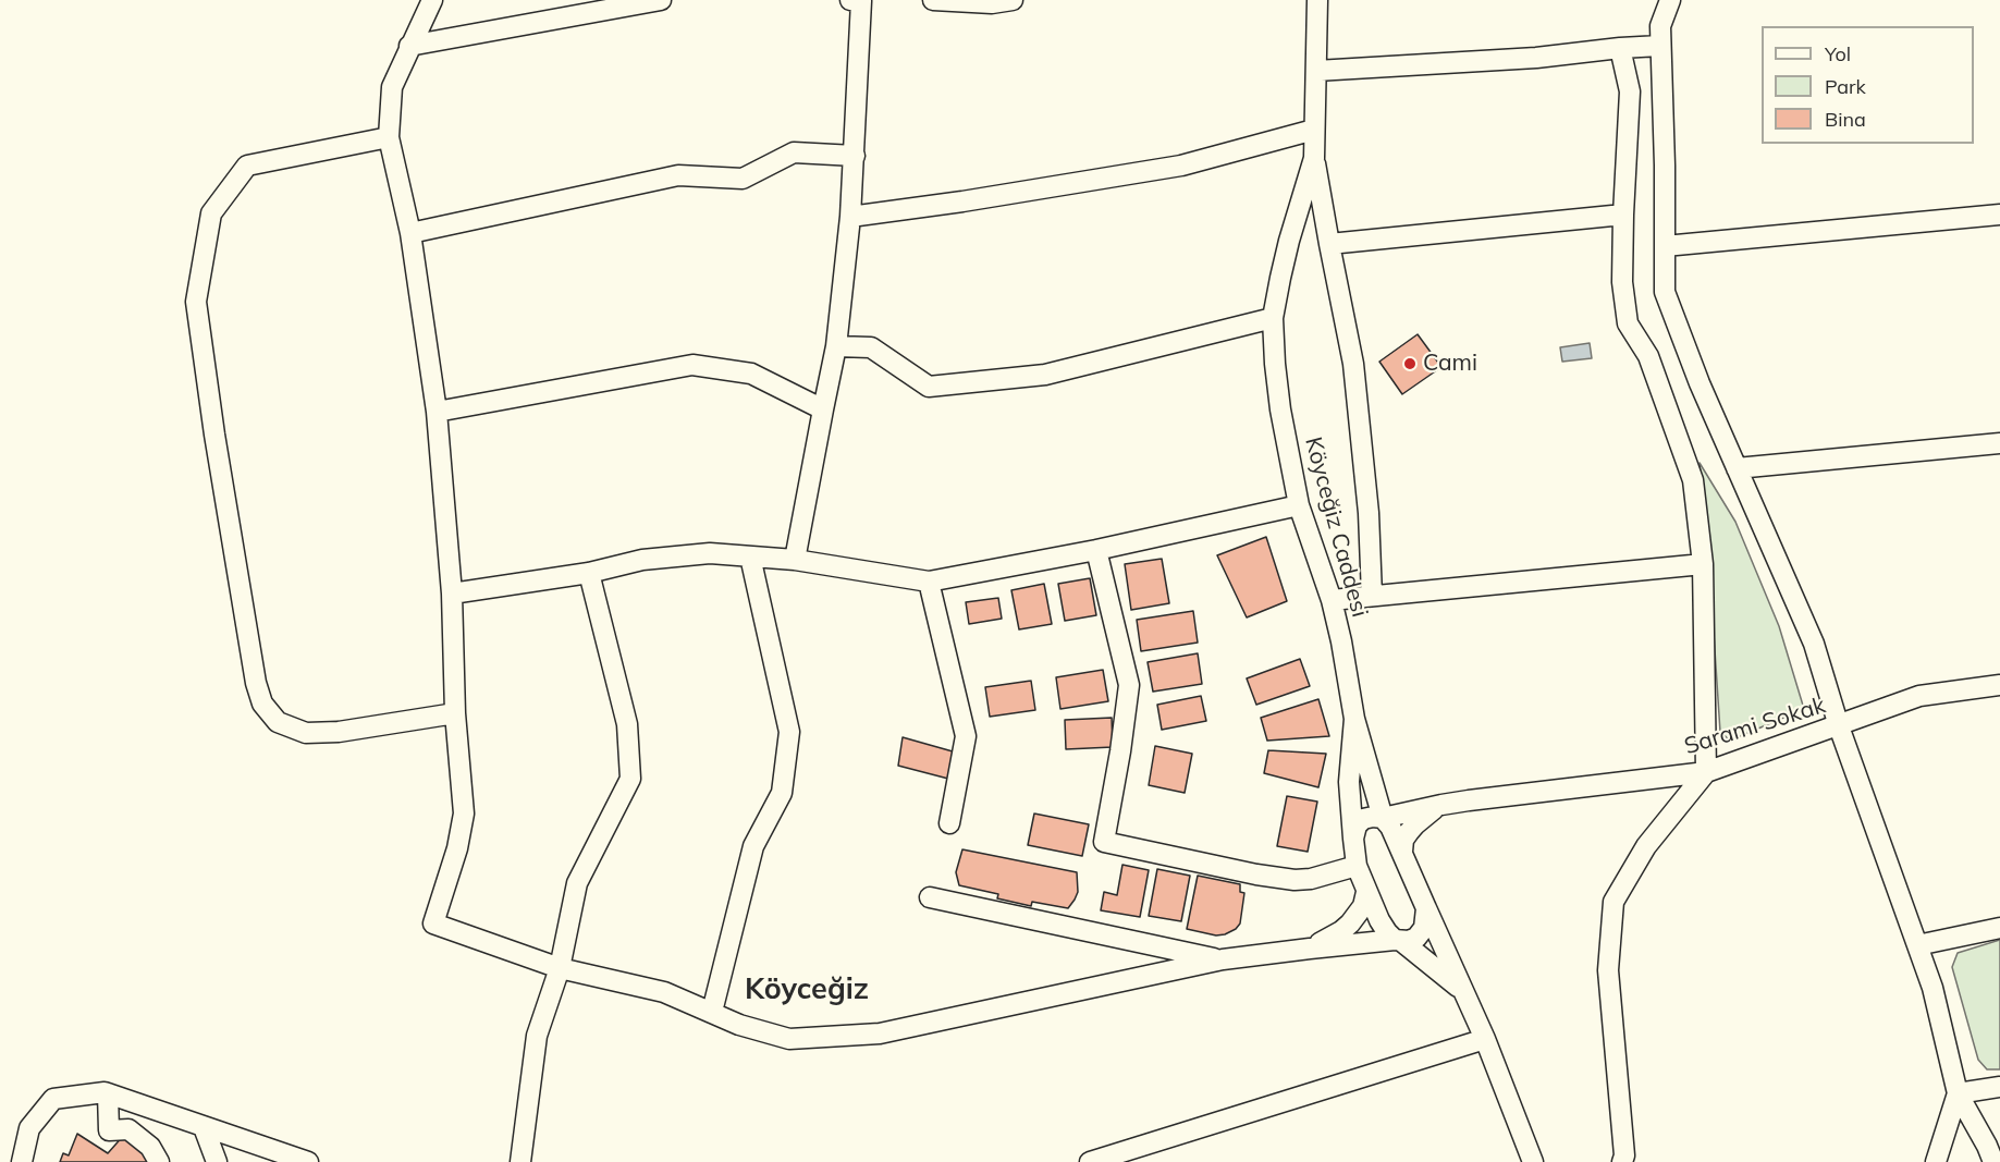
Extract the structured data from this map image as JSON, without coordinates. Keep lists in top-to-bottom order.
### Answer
{
  "streets": {
    "street": ["Köyceğiz Caddesi", "Sarami Sokak"]
  },
  "crossings": [
    ["Köyceğiz Caddesi", "Sarami Sokak"]
  ],
  "districts": ["Köyceğiz"],
  "places": ["Cami"],
  "legend": ["Yol", "Park", "Bina"]
}
